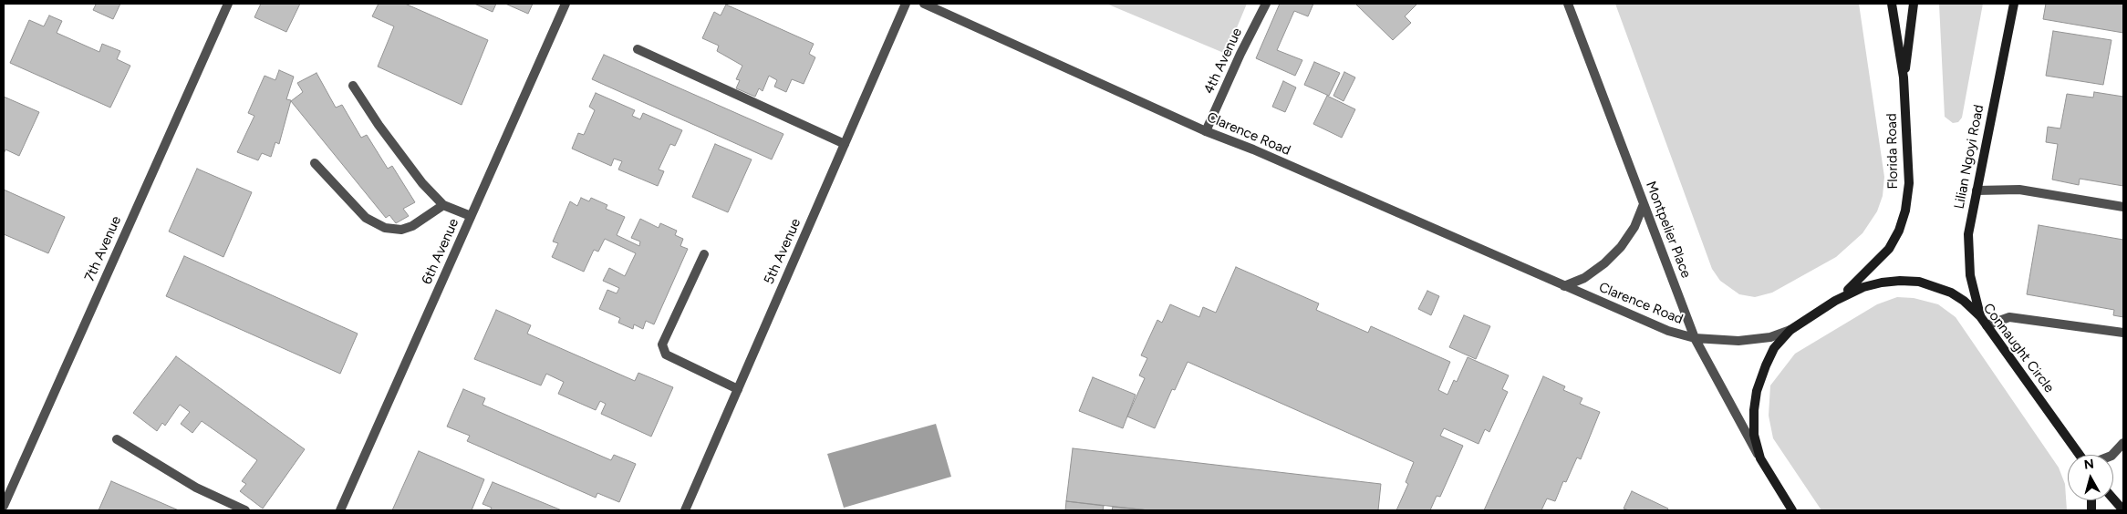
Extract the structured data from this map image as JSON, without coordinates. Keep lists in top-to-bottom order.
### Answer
{
  "streets": {
    "street": [
      "4th Avenue",
      "Clarence Road",
      "Florida Road",
      "Lilian Ngoyi Road",
      "Montpelier Place",
      "7th Avenue",
      "6th Avenue",
      "5th Avenue",
      "Connaught Circle"
    ]
  },
  "crossings": [
    ["4th Avenue", "Clarence Road"],
    ["Clarence Road", "Montpelier Place"],
    ["Clarence Road", "Connaught Circle"],
    ["Florida Road", "Connaught Circle"],
    ["Lilian Ngoyi Road", "Connaught Circle"],
    ["Montpelier Place", "Connaught Circle"]
  ],
  "north": "top"
}
